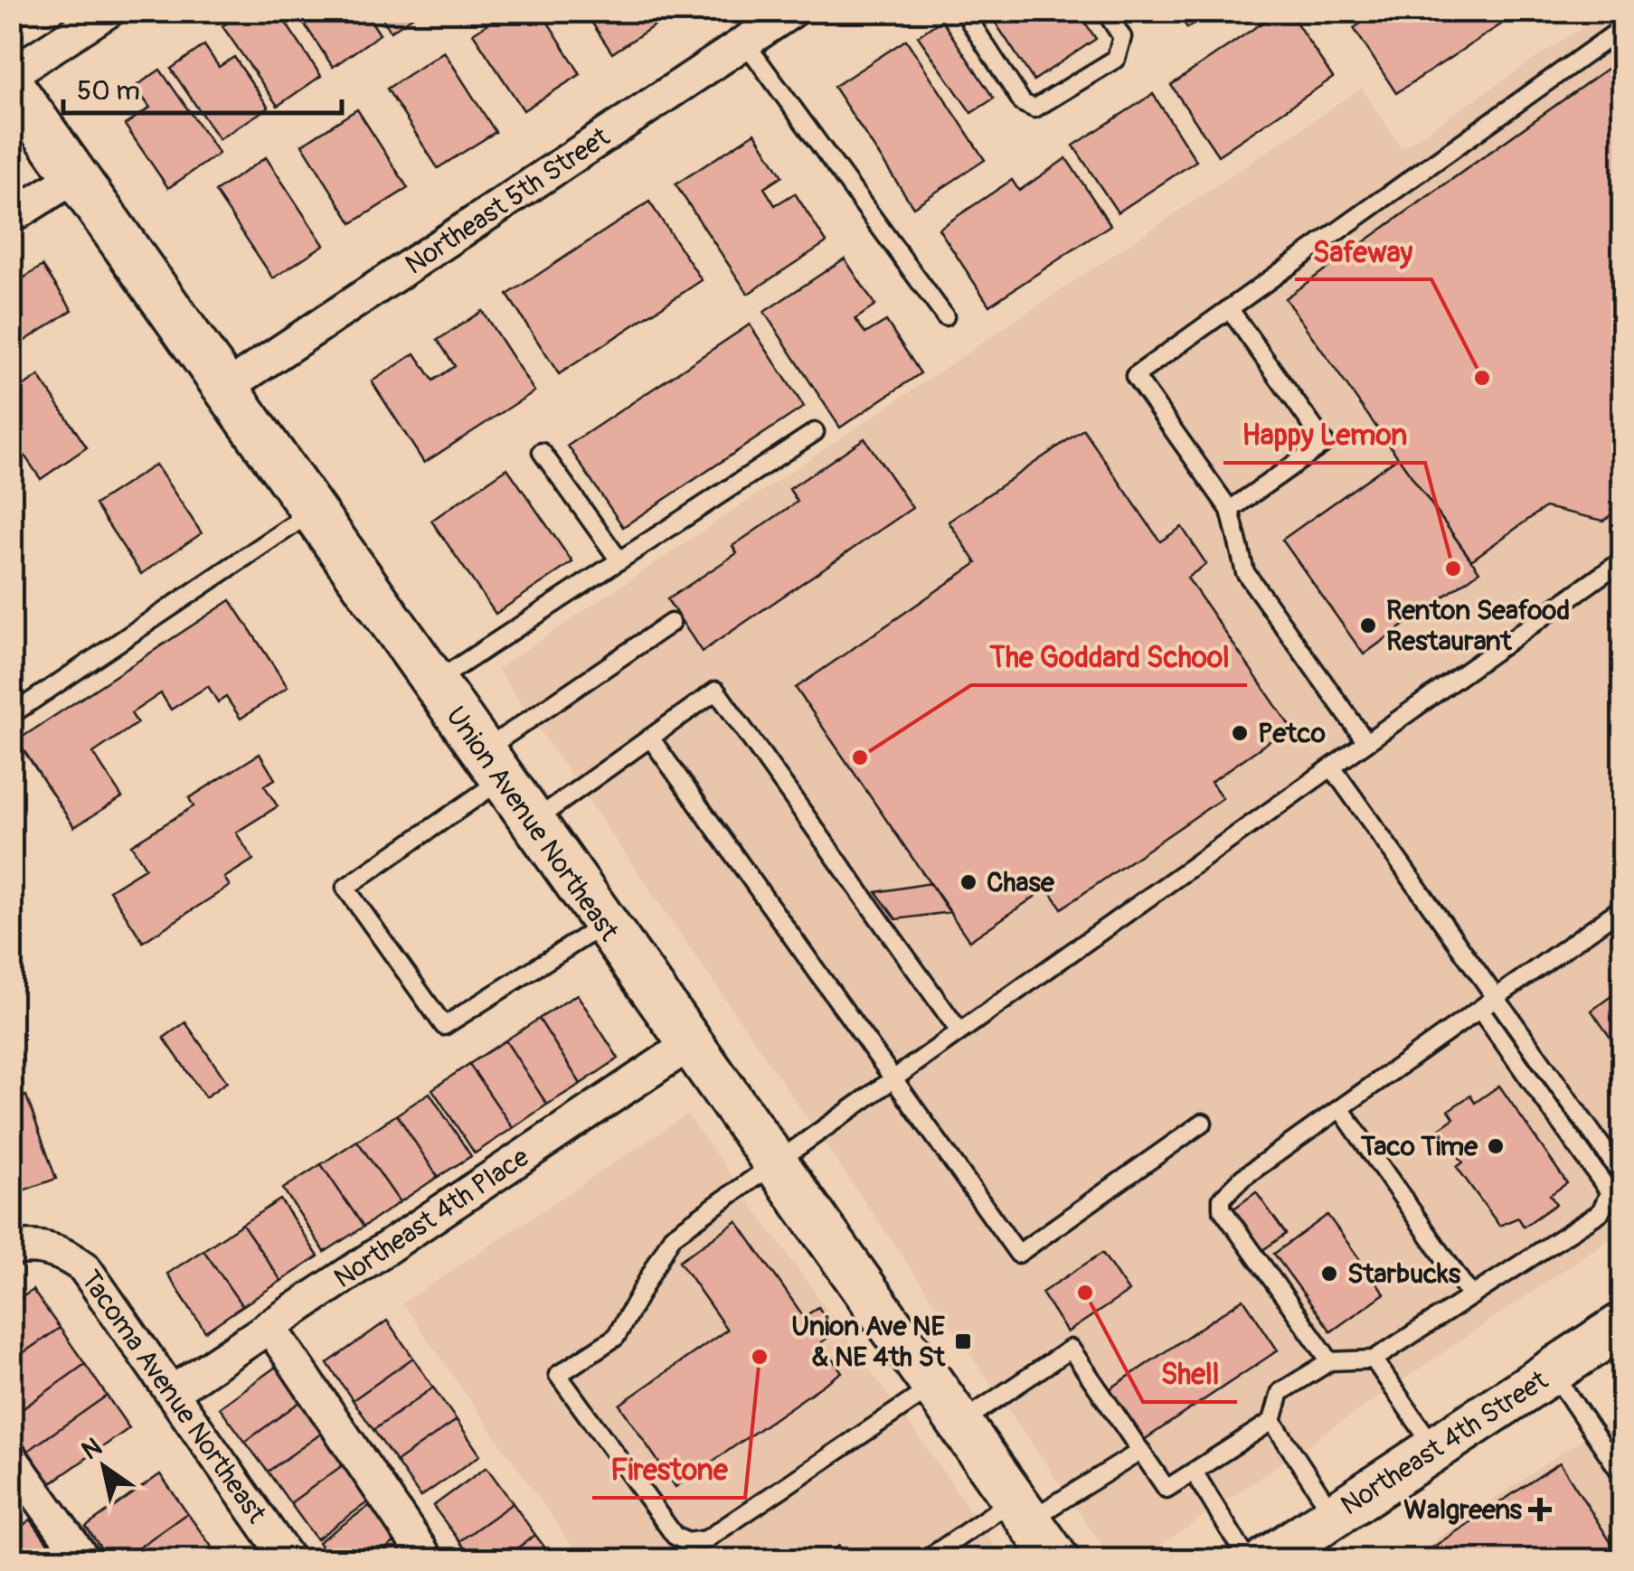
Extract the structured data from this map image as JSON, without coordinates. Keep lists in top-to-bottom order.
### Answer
{
  "streets": {
    "street": [
      "Northeast 5th Street",
      "Union Avenue Northeast",
      "Northeast 4th Place",
      "Tacoma Avenue Northeast",
      "Northeast 4th Street"
    ]
  },
  "crossings": [
    ["Northeast 5th Street", "Union Avenue Northeast"],
    ["Union Avenue Northeast", "Northeast 4th Place"],
    ["Northeast 4th Place", "Tacoma Avenue Northeast"]
  ],
  "places": {
    "other": [
      "Safeway",
      "Happy Lemon",
      "Renton Seafood Restaurant",
      "Petco",
      "The Goddard School",
      "Chase",
      "Taco Time",
      "Starbucks",
      "Shell",
      "Firestone"
    ],
    "transit": ["Union Ave NE & NE 4th St"],
    "health": ["Walgreens"]
  },
  "scale_bar": "50 m",
  "north": "top left"
}
